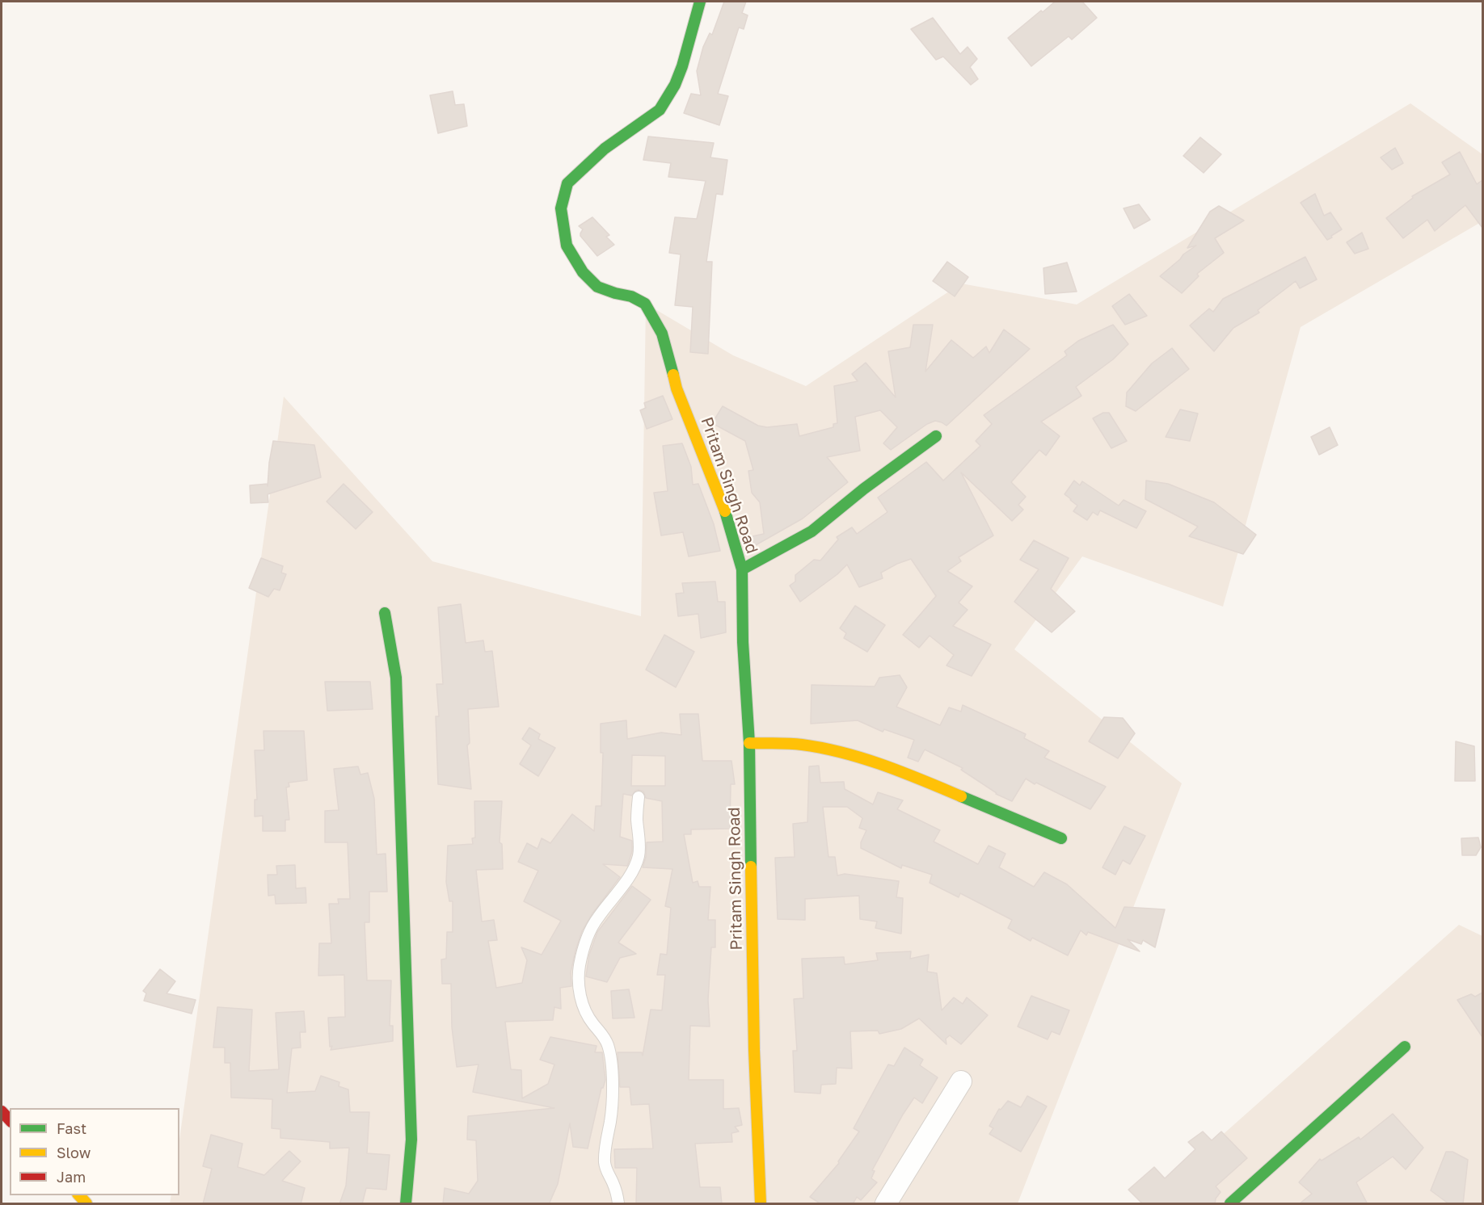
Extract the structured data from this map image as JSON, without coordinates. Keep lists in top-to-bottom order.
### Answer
{
  "streets": {
    "street": ["Pritam Singh Road"]
  },
  "legend": ["Fast", "Slow", "Jam"]
}
